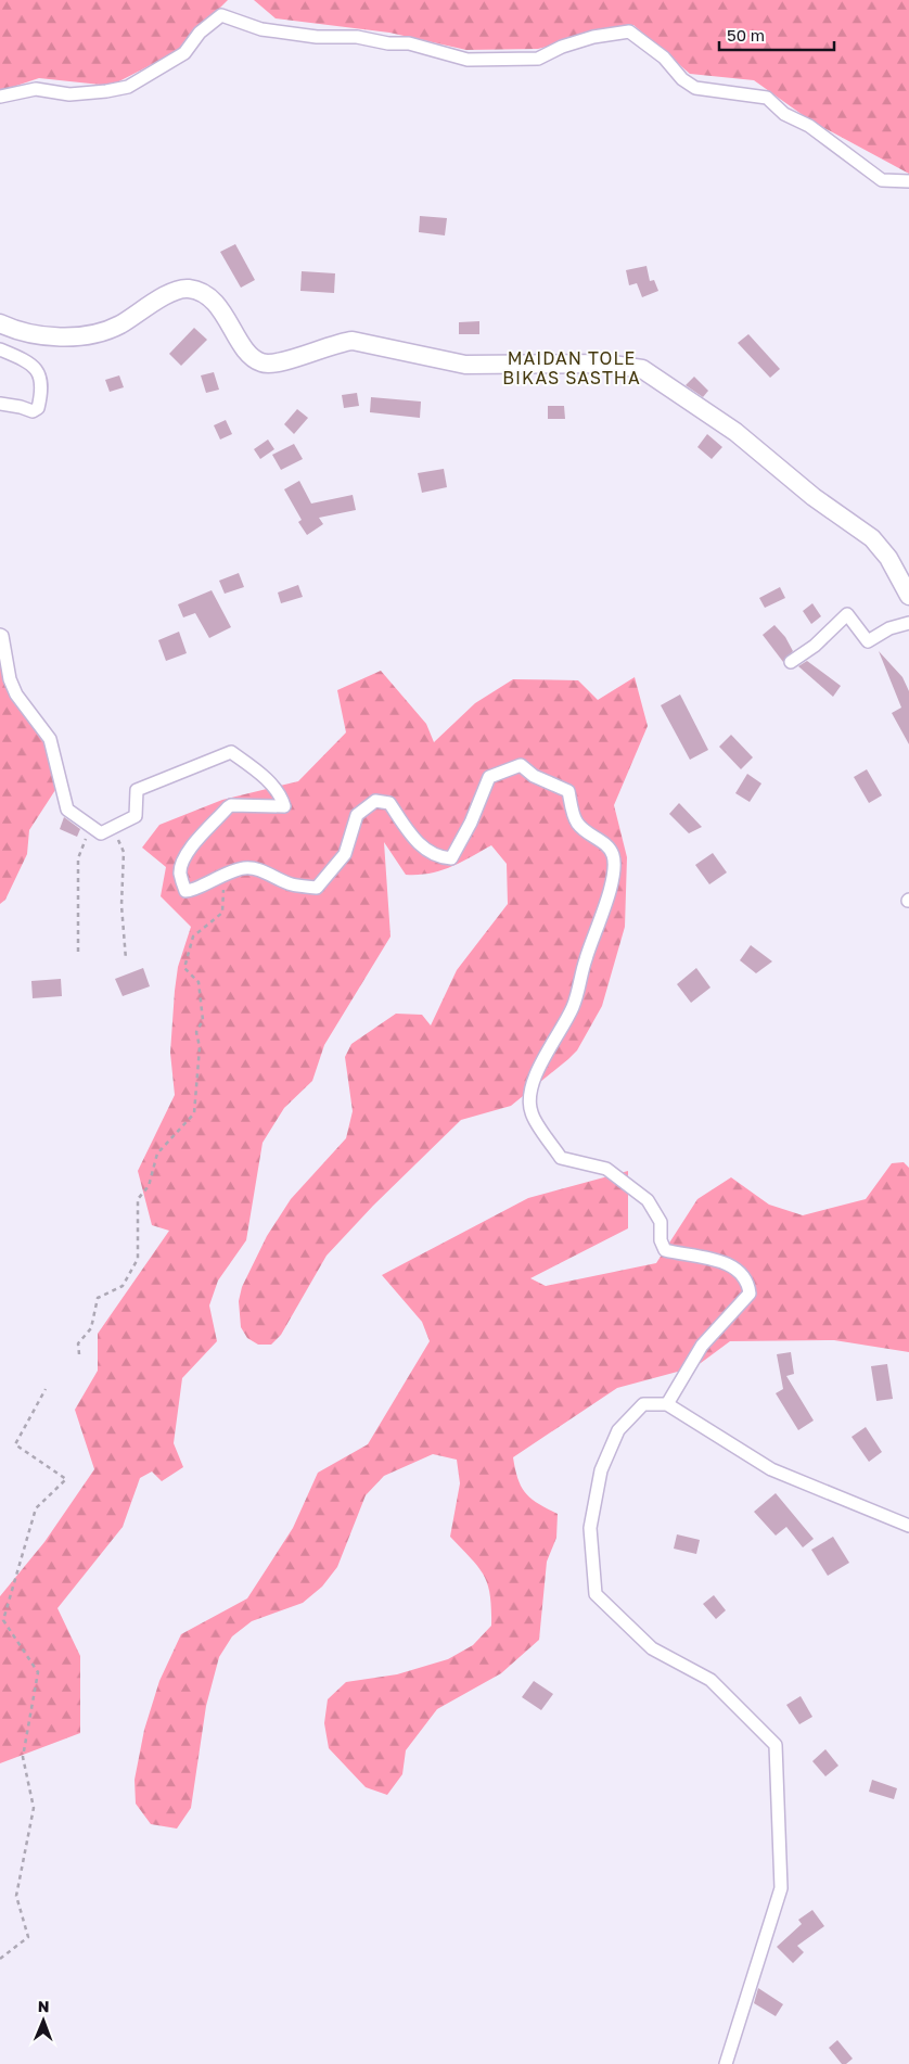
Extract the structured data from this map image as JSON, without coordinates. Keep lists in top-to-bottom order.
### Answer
{
  "districts": ["MAIDAN TOLE BIKAS SASTHA"],
  "scale_bar": "50 m",
  "north": "top"
}
